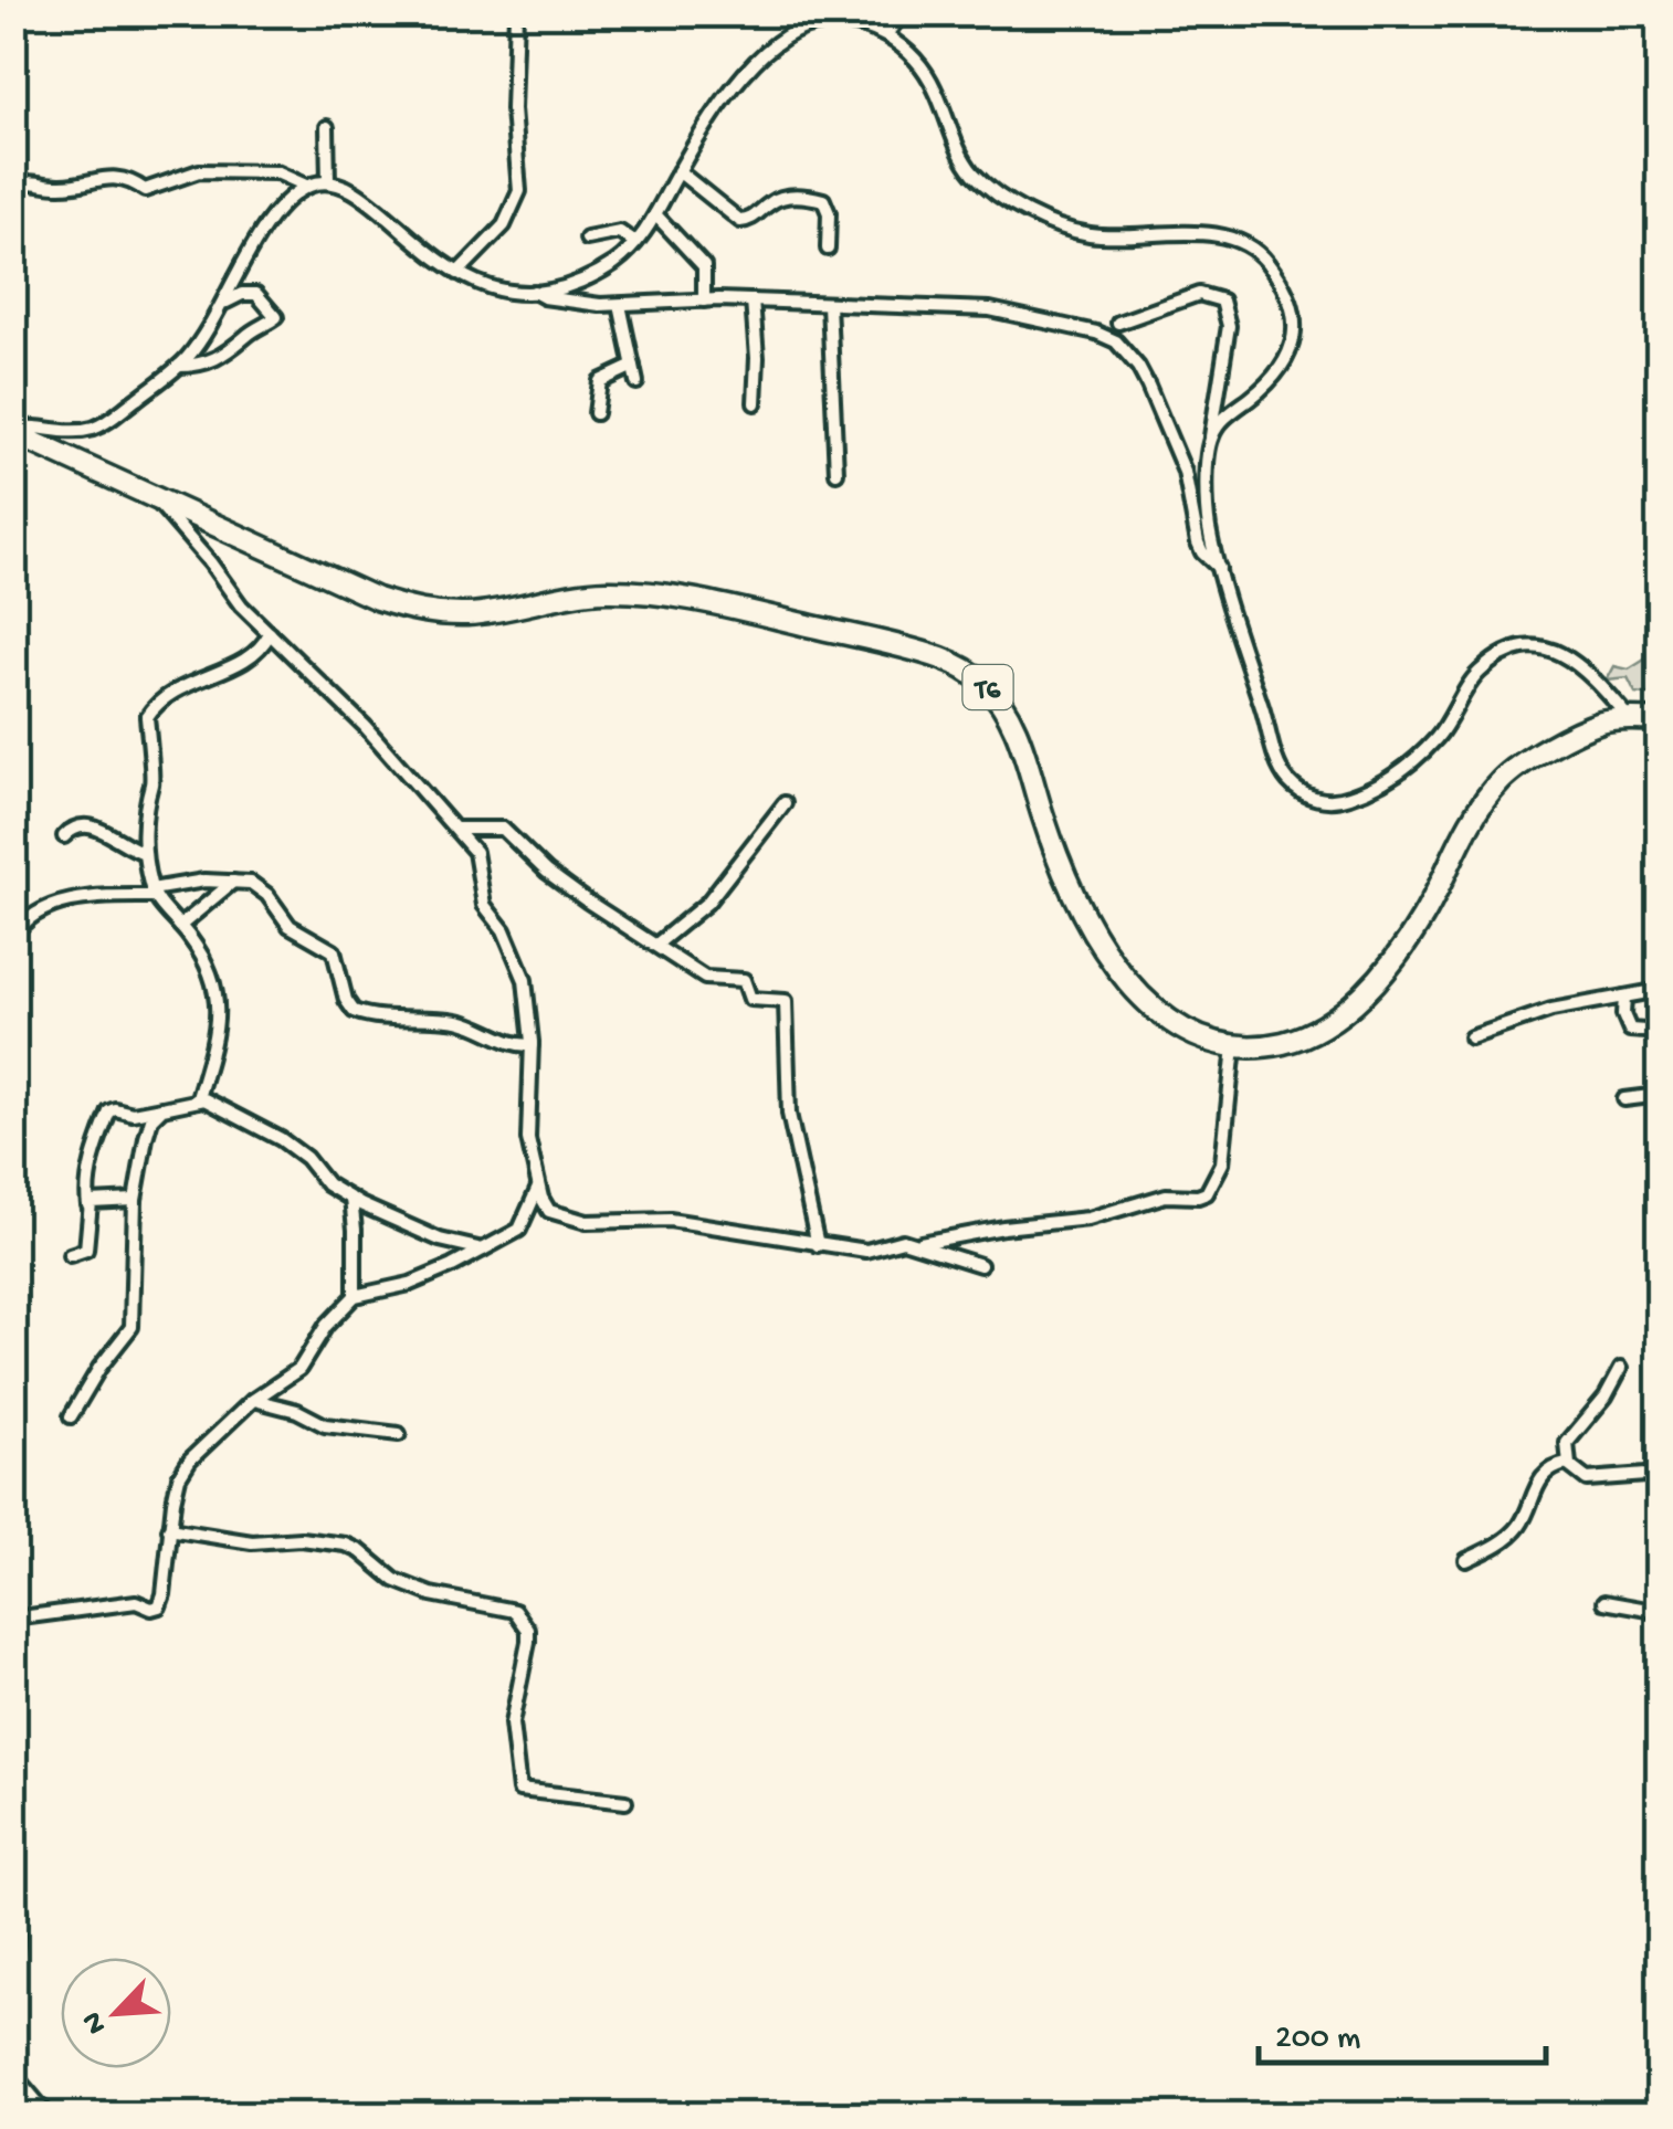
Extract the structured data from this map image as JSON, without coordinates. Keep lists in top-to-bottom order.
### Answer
{
  "streets": {
    "highway": ["T6"]
  },
  "scale_bar": "200 m",
  "north": "bottom left"
}
